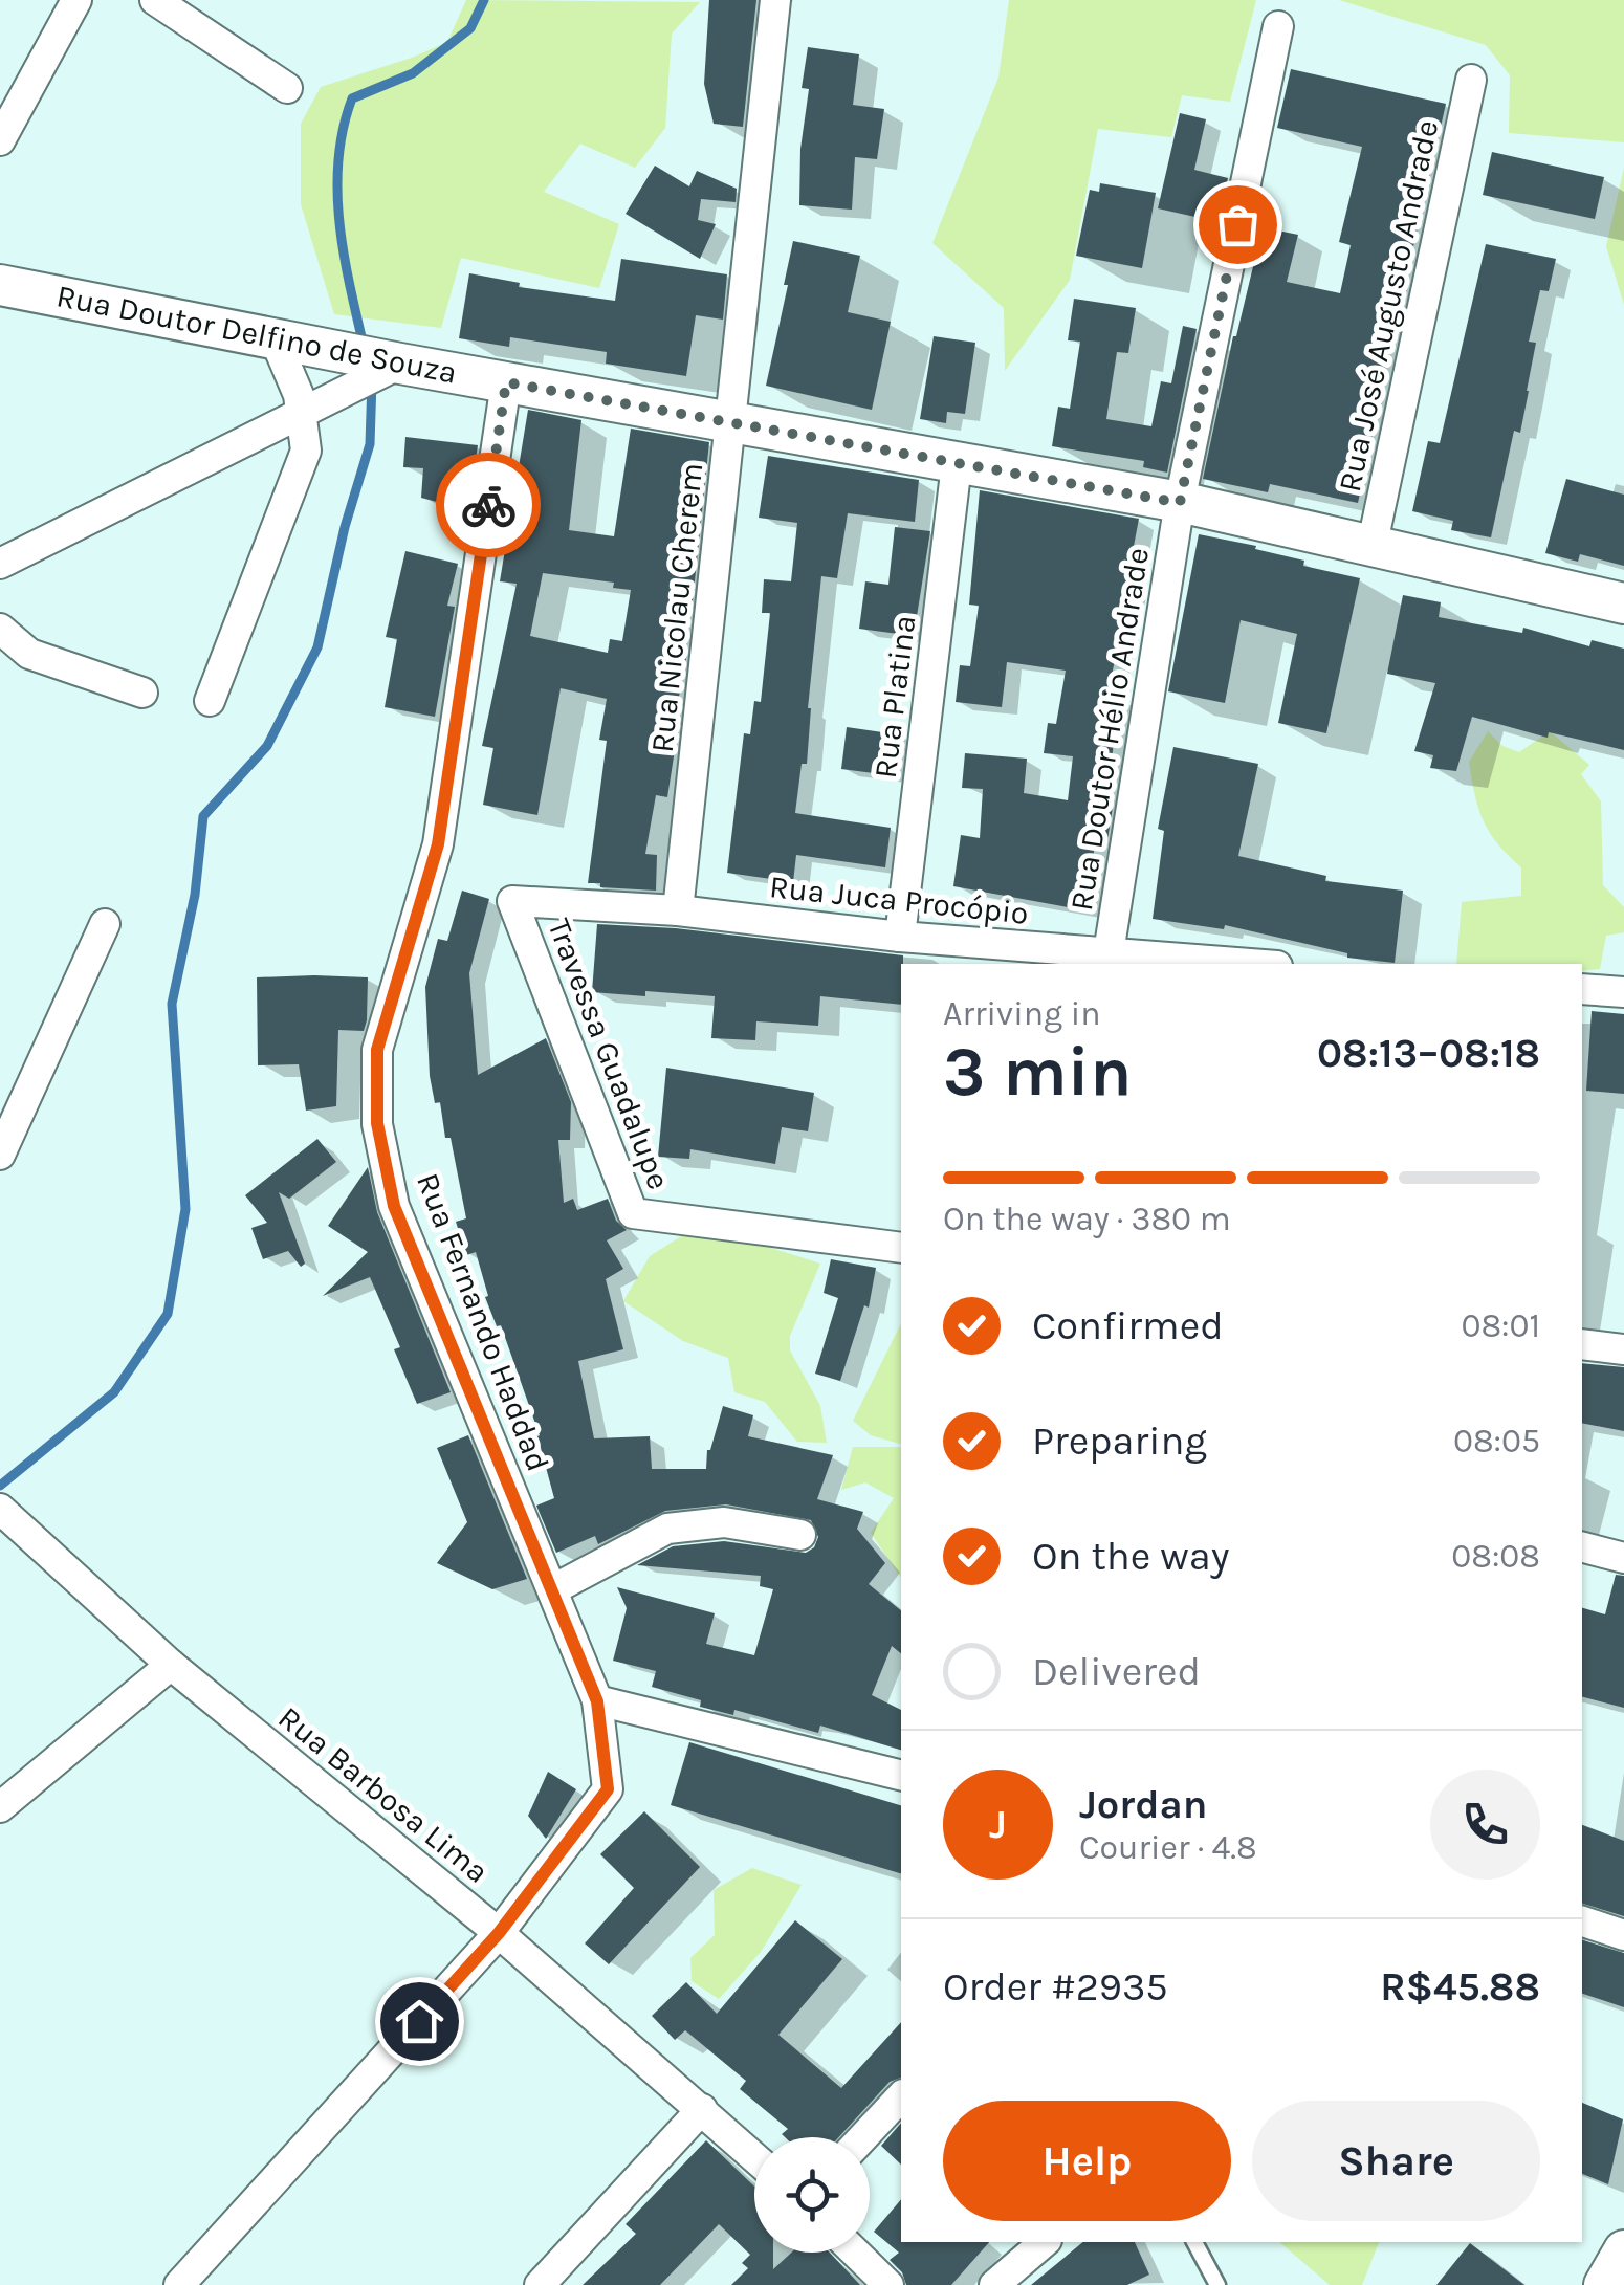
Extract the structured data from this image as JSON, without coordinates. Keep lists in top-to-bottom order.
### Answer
{
  "streets": {
    "street": [
      "Rua José Augusto Andrade",
      "Rua Doutor Delfino de Souza",
      "Rua Nicolau Cherem",
      "Rua Platina",
      "Rua Doutor Hélio Andrade",
      "Rua Juca Procópio",
      "Travessa Guadalupe",
      "Rua Fernando Haddad",
      "Rua Barbosa Lima"
    ]
  },
  "crossings": [
    ["Rua José Augusto Andrade", "Rua Doutor Delfino de Souza"],
    ["Rua Doutor Delfino de Souza", "Rua Nicolau Cherem"],
    ["Rua Doutor Delfino de Souza", "Rua Platina"],
    ["Rua Doutor Delfino de Souza", "Rua Doutor Hélio Andrade"],
    ["Rua Doutor Delfino de Souza", "Rua Fernando Haddad"],
    ["Rua Nicolau Cherem", "Rua Juca Procópio"],
    ["Rua Platina", "Rua Juca Procópio"],
    ["Rua Doutor Hélio Andrade", "Rua Juca Procópio"],
    ["Rua Juca Procópio", "Travessa Guadalupe"],
    ["Rua Fernando Haddad", "Rua Barbosa Lima"]
  ],
  "page": {
    "heading": ["3 min", "Arriving in", "08:13–08:18"],
    "panel": [
      "Jordan",
      "Courier · 4.8",
      "Order #2935",
      "R$45.88"
    ],
    "bar": "On the way · 380 m",
    "list": [
      ["Confirmed", "08:01"],
      ["Preparing", "08:05"],
      ["On the way", "08:08"],
      "Delivered"
    ],
    "round": "J",
    "buttons": ["Help", "Share"]
  }
}
